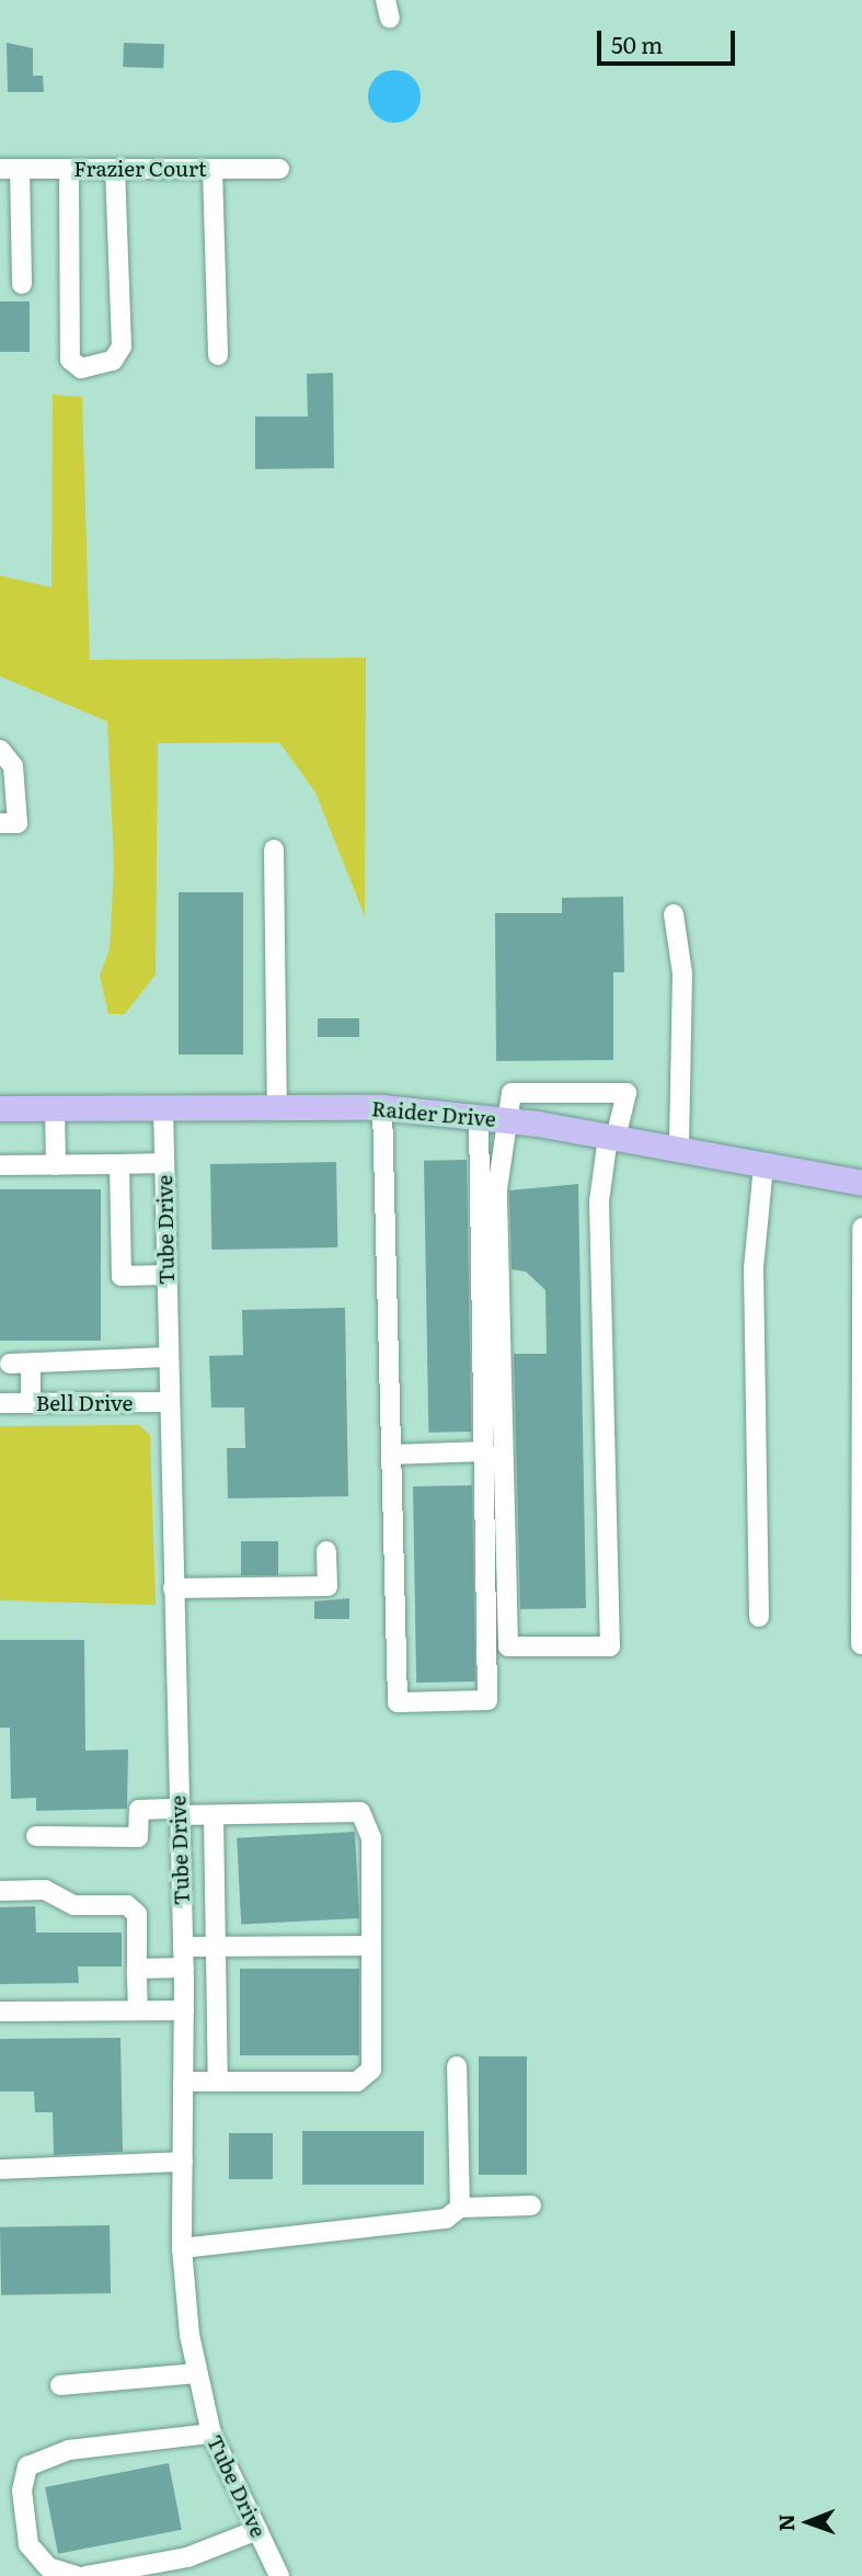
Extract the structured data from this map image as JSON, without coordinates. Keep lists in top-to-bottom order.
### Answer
{
  "streets": {
    "main road": ["Raider Drive"],
    "street": ["Frazier Court", "Tube Drive", "Bell Drive"]
  },
  "crossings": [
    ["Raider Drive", "Tube Drive"],
    ["Tube Drive", "Bell Drive"]
  ],
  "scale_bar": "50 m",
  "north": "left"
}
